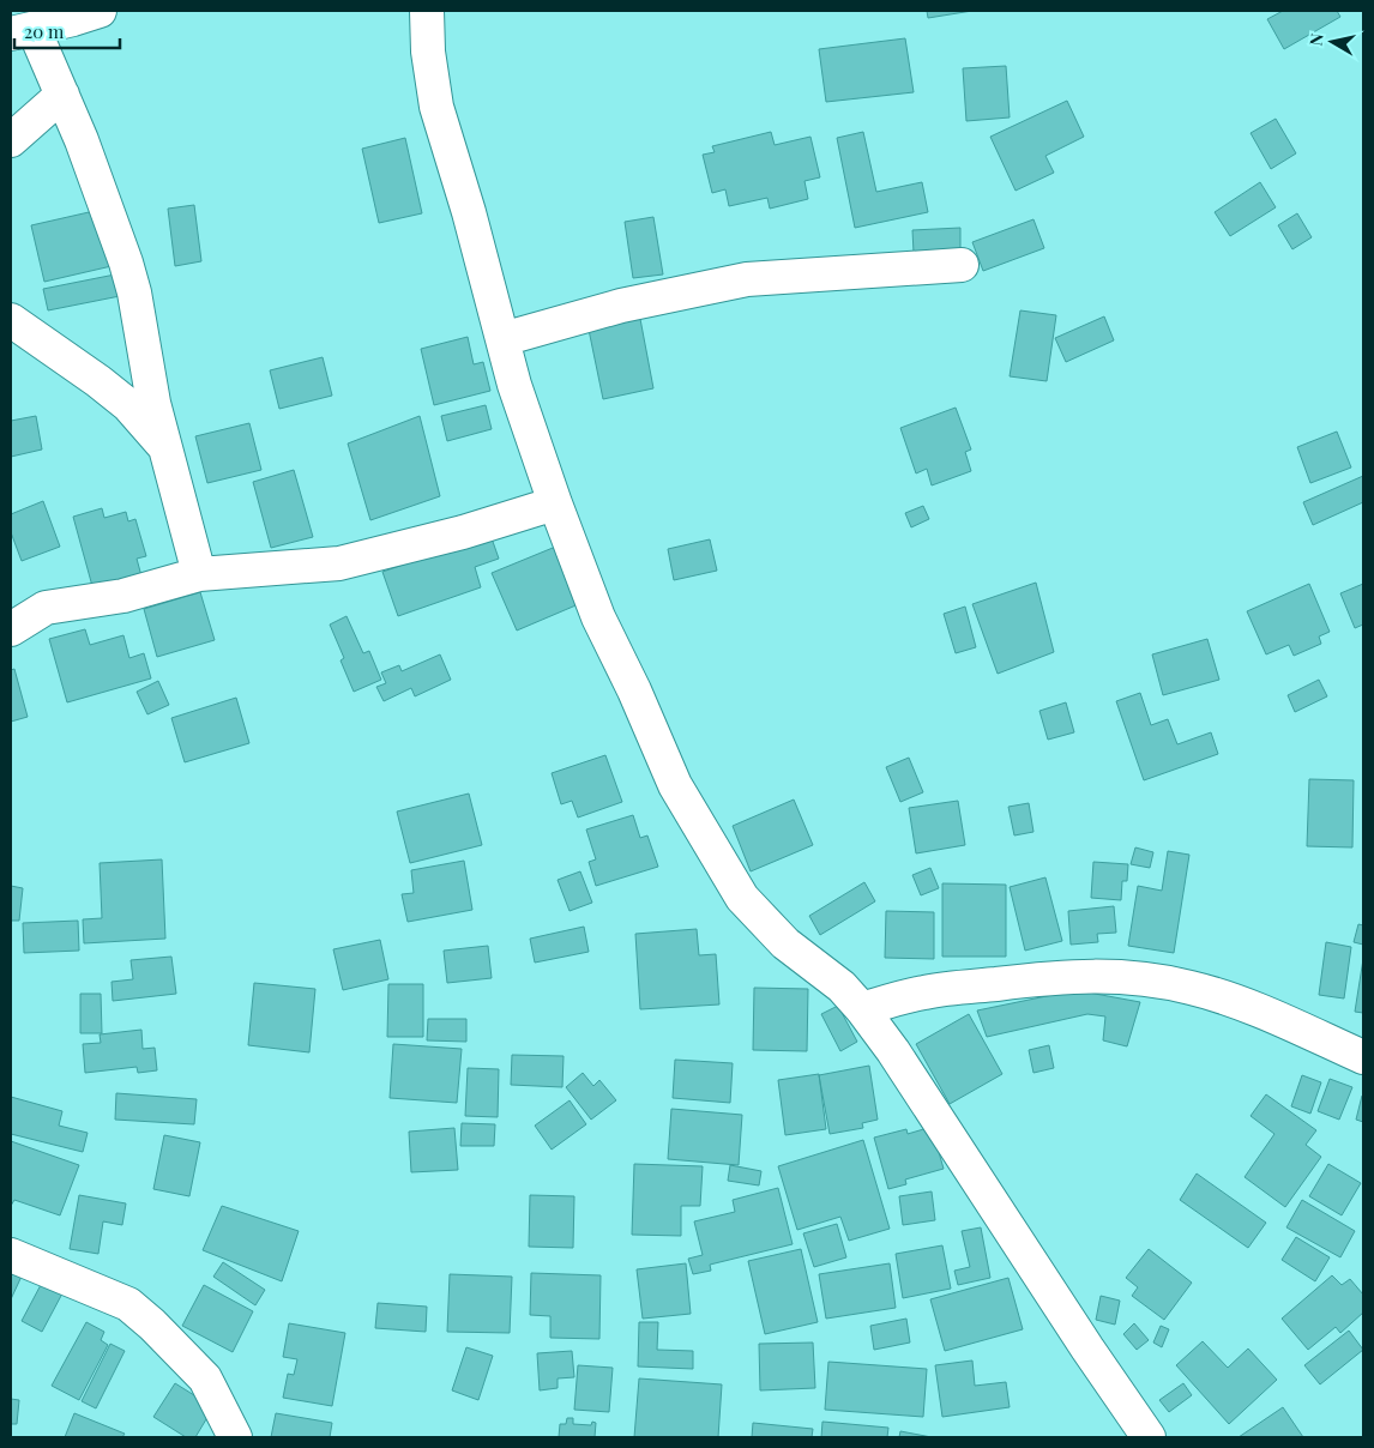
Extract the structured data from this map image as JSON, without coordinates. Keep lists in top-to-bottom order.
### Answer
{
  "scale_bar": "20 m",
  "north": "left"
}
